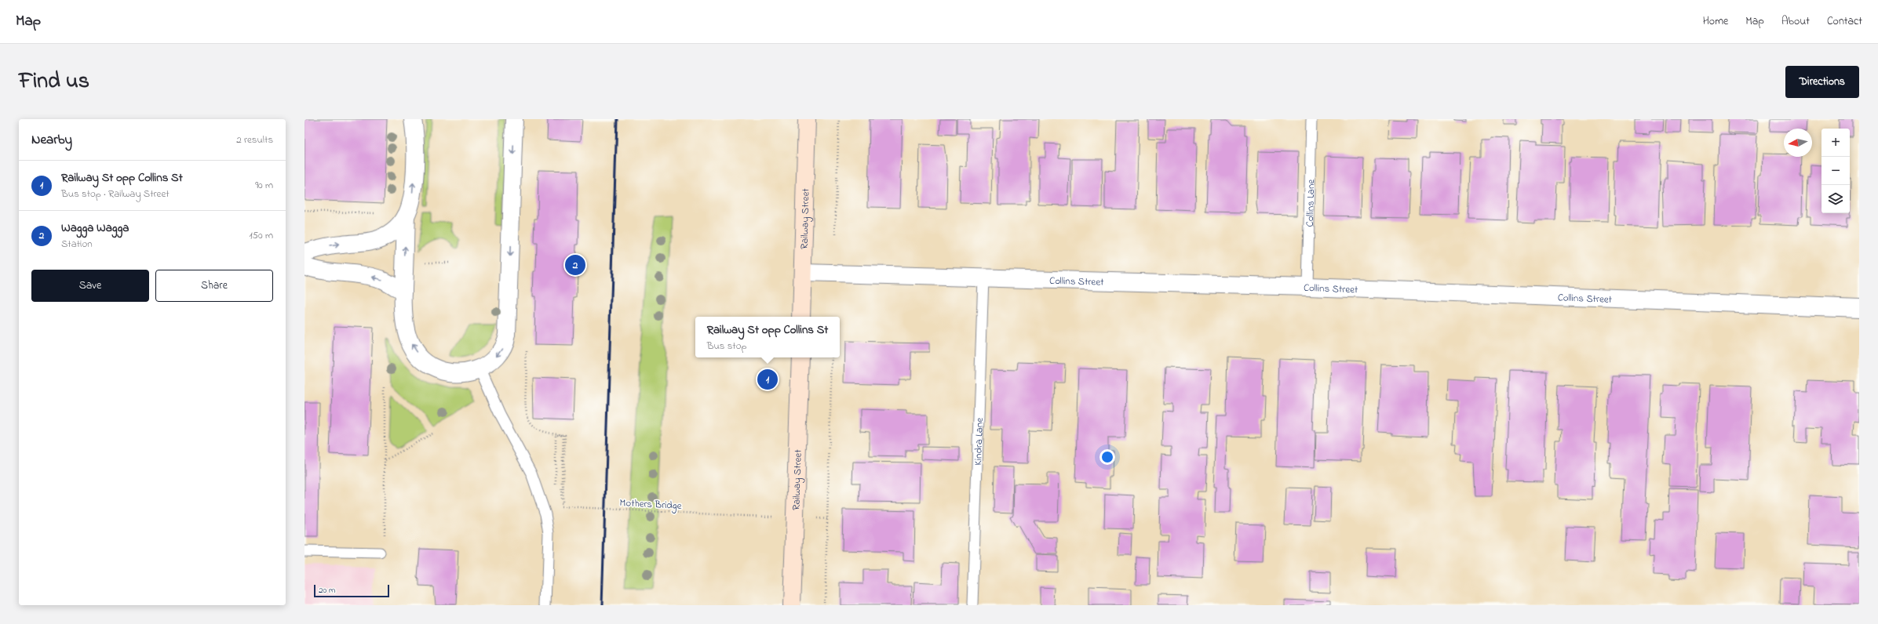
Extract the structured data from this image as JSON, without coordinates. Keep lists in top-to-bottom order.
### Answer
{
  "streets": {
    "street": ["Railway Street", "Collins Street"],
    "lane": ["Collins Lane", "Kindra Lane"],
    "path": ["Mothers Bridge"]
  },
  "crossings": [
    ["Collins Lane", "Collins Street"],
    ["Railway Street", "Collins Street"],
    ["Collins Street", "Kindra Lane"]
  ],
  "scale_bar": "20 m",
  "north": "left",
  "page": {
    "header": "Map",
    "nav": [
      "Home",
      "Map",
      "About",
      "Contact"
    ],
    "title": "Find us",
    "buttons": [
      "Directions",
      ["Save", "Share"]
    ],
    "heading": ["Nearby", "2 results"],
    "map_buttons": ["+", "−"],
    "list": [
      {
        "mark": "1",
        "name": "Railway St opp Collins St",
        "note": "Bus stop · Railway Street",
        "value": "90 m"
      },
      {
        "mark": "2",
        "name": "Wagga Wagga",
        "note": "Station",
        "value": "150 m"
      }
    ],
    "pins": ["2", "1"],
    "popup": ["Railway St opp Collins St", "Bus stop"],
    "scale": "20 m"
  }
}
